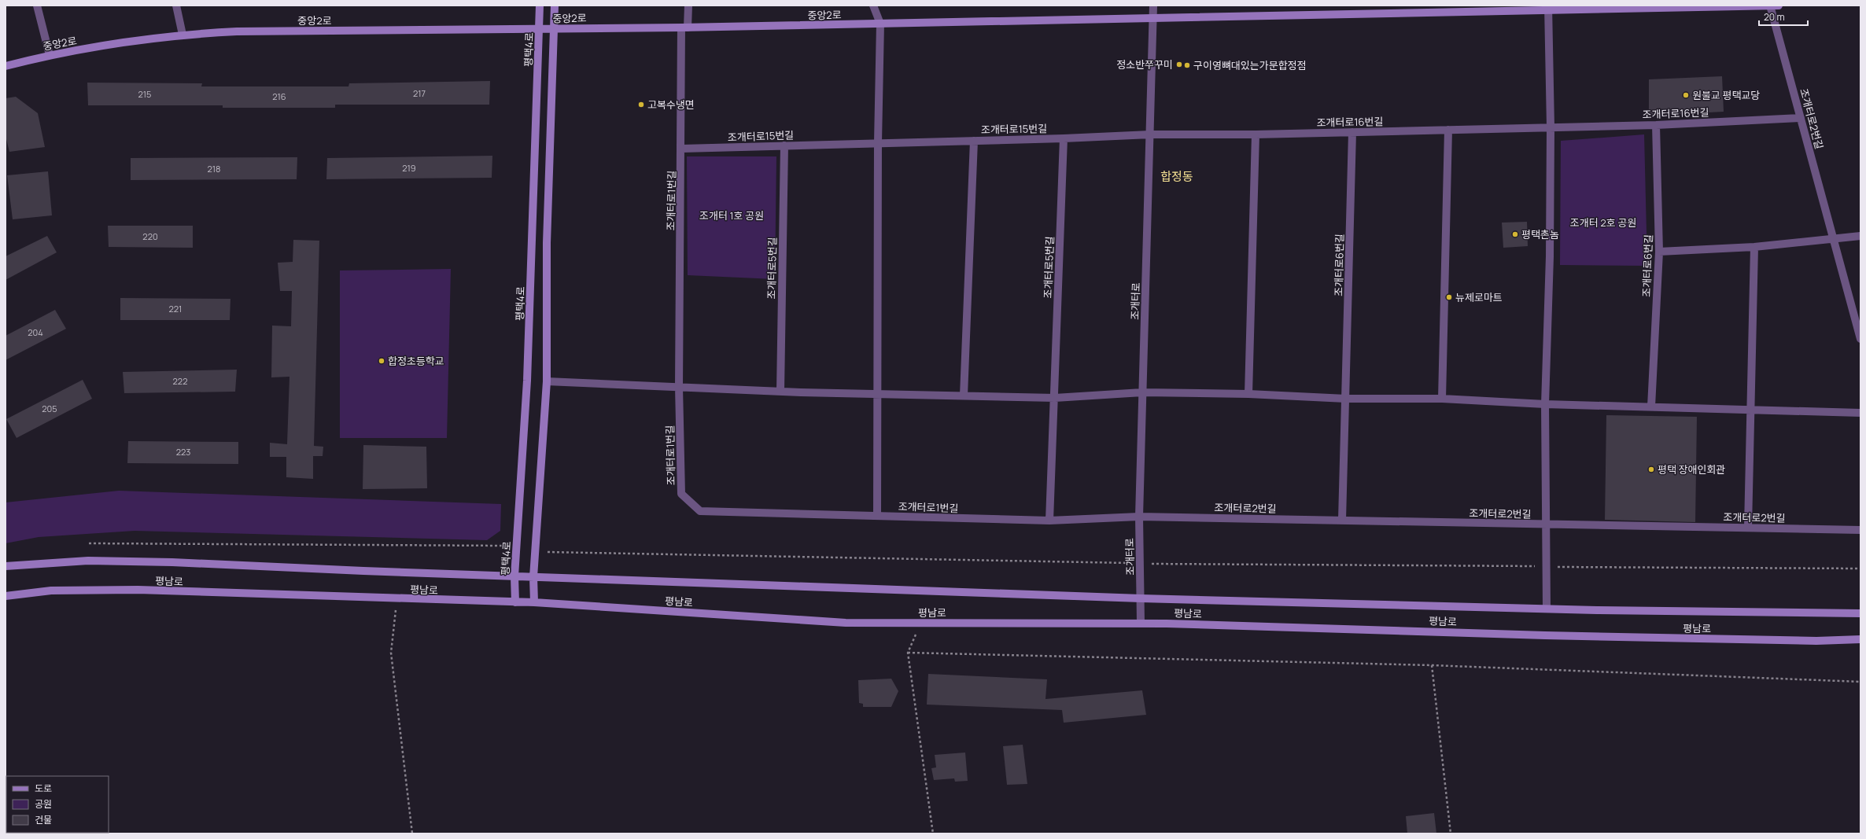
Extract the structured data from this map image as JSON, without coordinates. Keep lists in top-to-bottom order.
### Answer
{
  "streets": {
    "main road": ["중앙2로", "평택4로", "평남로"],
    "street": [
      "조개터로16번길",
      "조개터로2번길",
      "조개터로15번길",
      "조개터로1번길",
      "조개터로6번길",
      "조개터로5번길",
      "조개터로"
    ]
  },
  "crossings": [
    ["중앙2로", "평택4로"],
    ["중앙2로", "조개터로2번길"],
    ["중앙2로", "조개터로1번길"],
    ["중앙2로", "조개터로"],
    ["평택4로", "평남로"],
    ["조개터로16번길", "조개터로2번길"],
    ["조개터로16번길", "조개터로15번길"],
    ["조개터로16번길", "조개터로6번길"],
    ["조개터로16번길", "조개터로"],
    ["조개터로2번길", "조개터로1번길"],
    ["조개터로2번길", "조개터로6번길"],
    ["조개터로2번길", "조개터로"],
    ["조개터로15번길", "조개터로1번길"],
    ["조개터로15번길", "조개터로5번길"],
    ["조개터로15번길", "조개터로"],
    ["조개터로1번길", "조개터로5번길"],
    ["조개터로1번길", "조개터로"],
    ["조개터로", "평남로"]
  ],
  "districts": ["합정동"],
  "parks": ["조개터 1호 공원", "조개터 2호 공원"],
  "places": [
    "정소반쭈꾸미",
    "구이영뼈대있는가문합정점",
    "원불교 평택교당",
    "고복수냉면",
    "평택촌놈",
    "뉴제로마트",
    "합정초등학교",
    "평택 장애인회관"
  ],
  "house_numbers": [
    "217",
    "215",
    "216",
    "219",
    "218",
    "220",
    "221",
    "204",
    "222",
    "205",
    "223"
  ],
  "legend": ["도로", "공원", "건물"],
  "scale_bar": "20 m"
}
